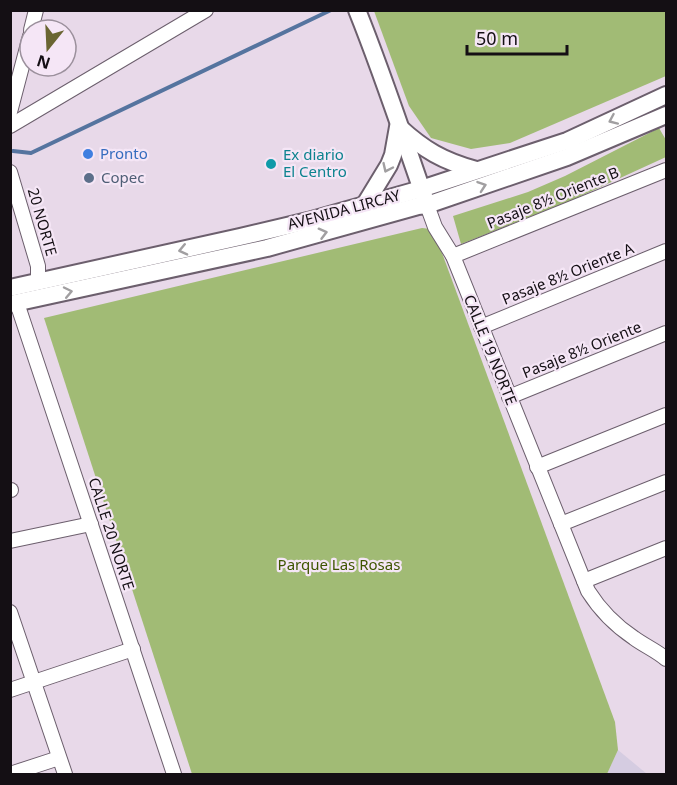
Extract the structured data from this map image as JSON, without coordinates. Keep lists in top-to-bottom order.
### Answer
{
  "streets": {
    "main road": ["AVENIDA LIRCAY", "CALLE 19 NORTE"],
    "street": [
      "Pasaje 8½ Oriente B",
      "20 NORTE",
      "Pasaje 8½ Oriente A",
      "Pasaje 8½ Oriente",
      "CALLE 20 NORTE"
    ]
  },
  "crossings": [
    ["Pasaje 8½ Oriente B", "CALLE 19 NORTE"],
    ["AVENIDA LIRCAY", "20 NORTE"],
    ["AVENIDA LIRCAY", "CALLE 19 NORTE"],
    ["AVENIDA LIRCAY", "CALLE 20 NORTE"],
    ["Pasaje 8½ Oriente A", "CALLE 19 NORTE"],
    ["CALLE 19 NORTE", "Pasaje 8½ Oriente"]
  ],
  "parks": ["Parque Las Rosas"],
  "places": ["Pronto", "Ex diario El Centro", "Copec"],
  "scale_bar": "50 m",
  "north": "bottom"
}
